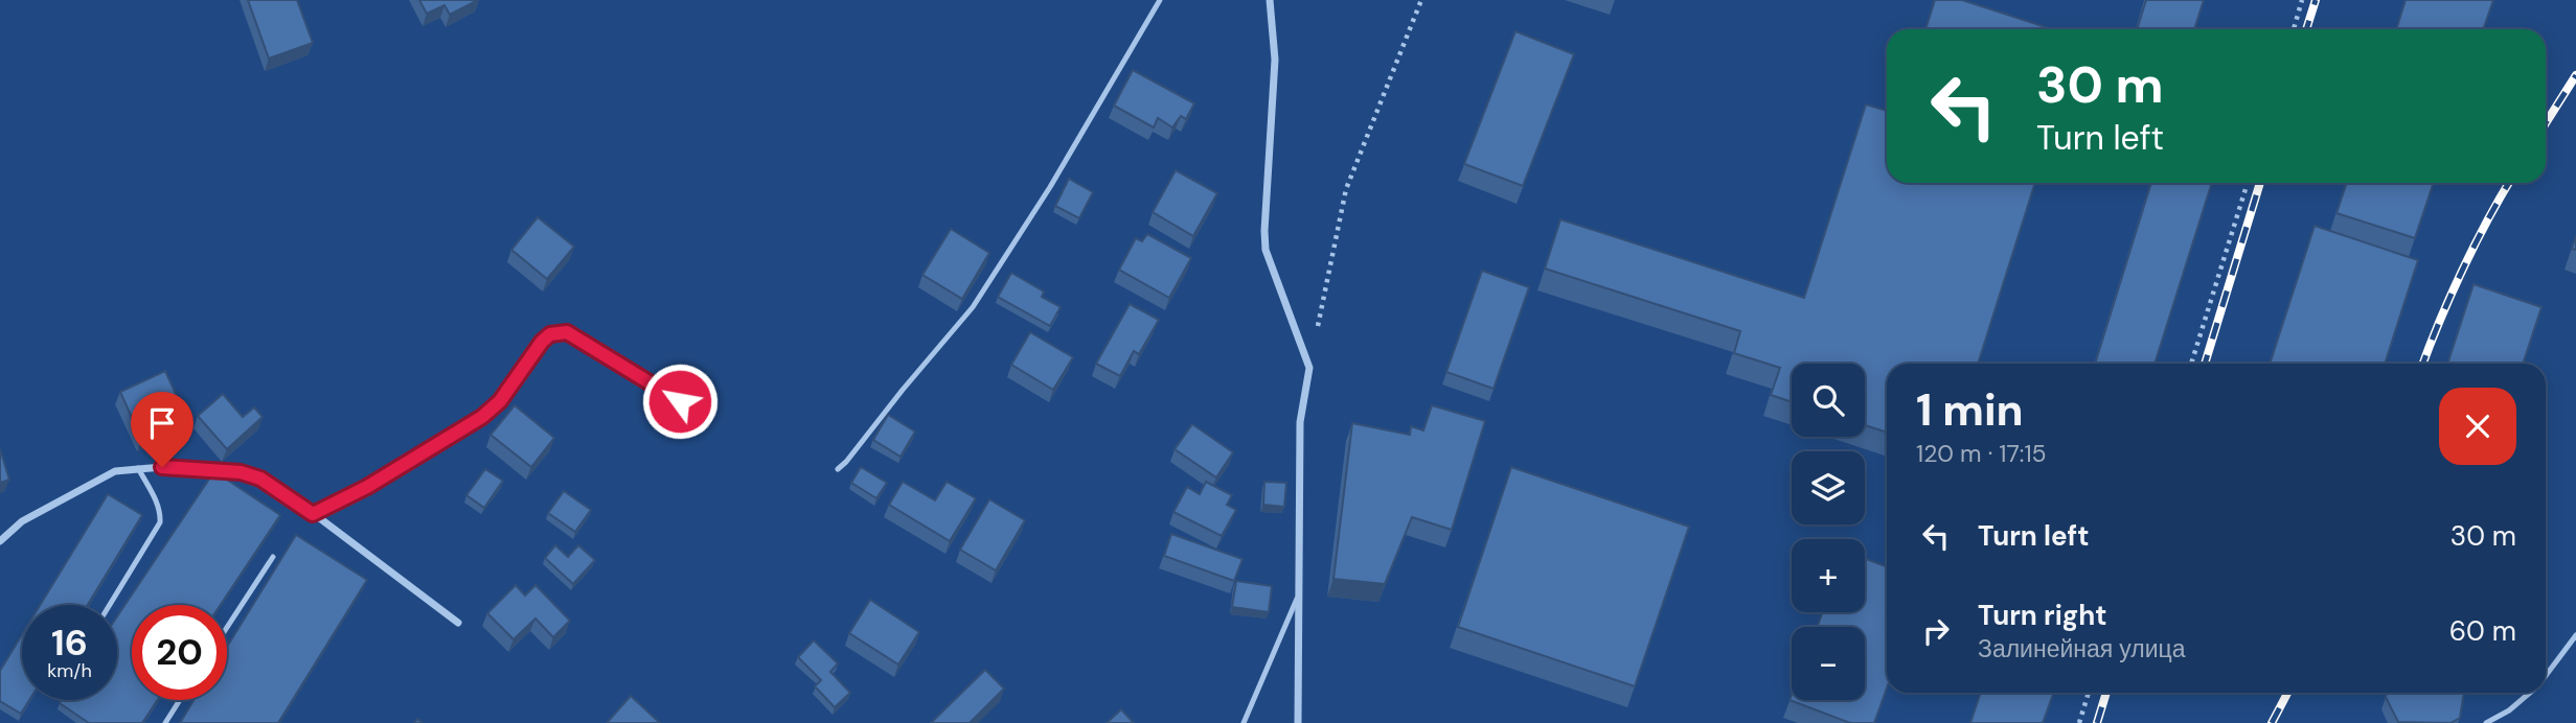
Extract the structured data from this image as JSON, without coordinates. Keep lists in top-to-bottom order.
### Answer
{
  "page": {
    "turn": ["30 m", "Turn left"],
    "map_buttons": ["+", "−"],
    "heading": ["1 min", "120 m · 17:15"],
    "list": [
      {
        "name": "Turn left",
        "value": "30 m"
      },
      {
        "name": "Turn right",
        "note": "Залинейная улица",
        "value": "60 m"
      }
    ],
    "speed": "16 km/h",
    "limit": "20"
  }
}
